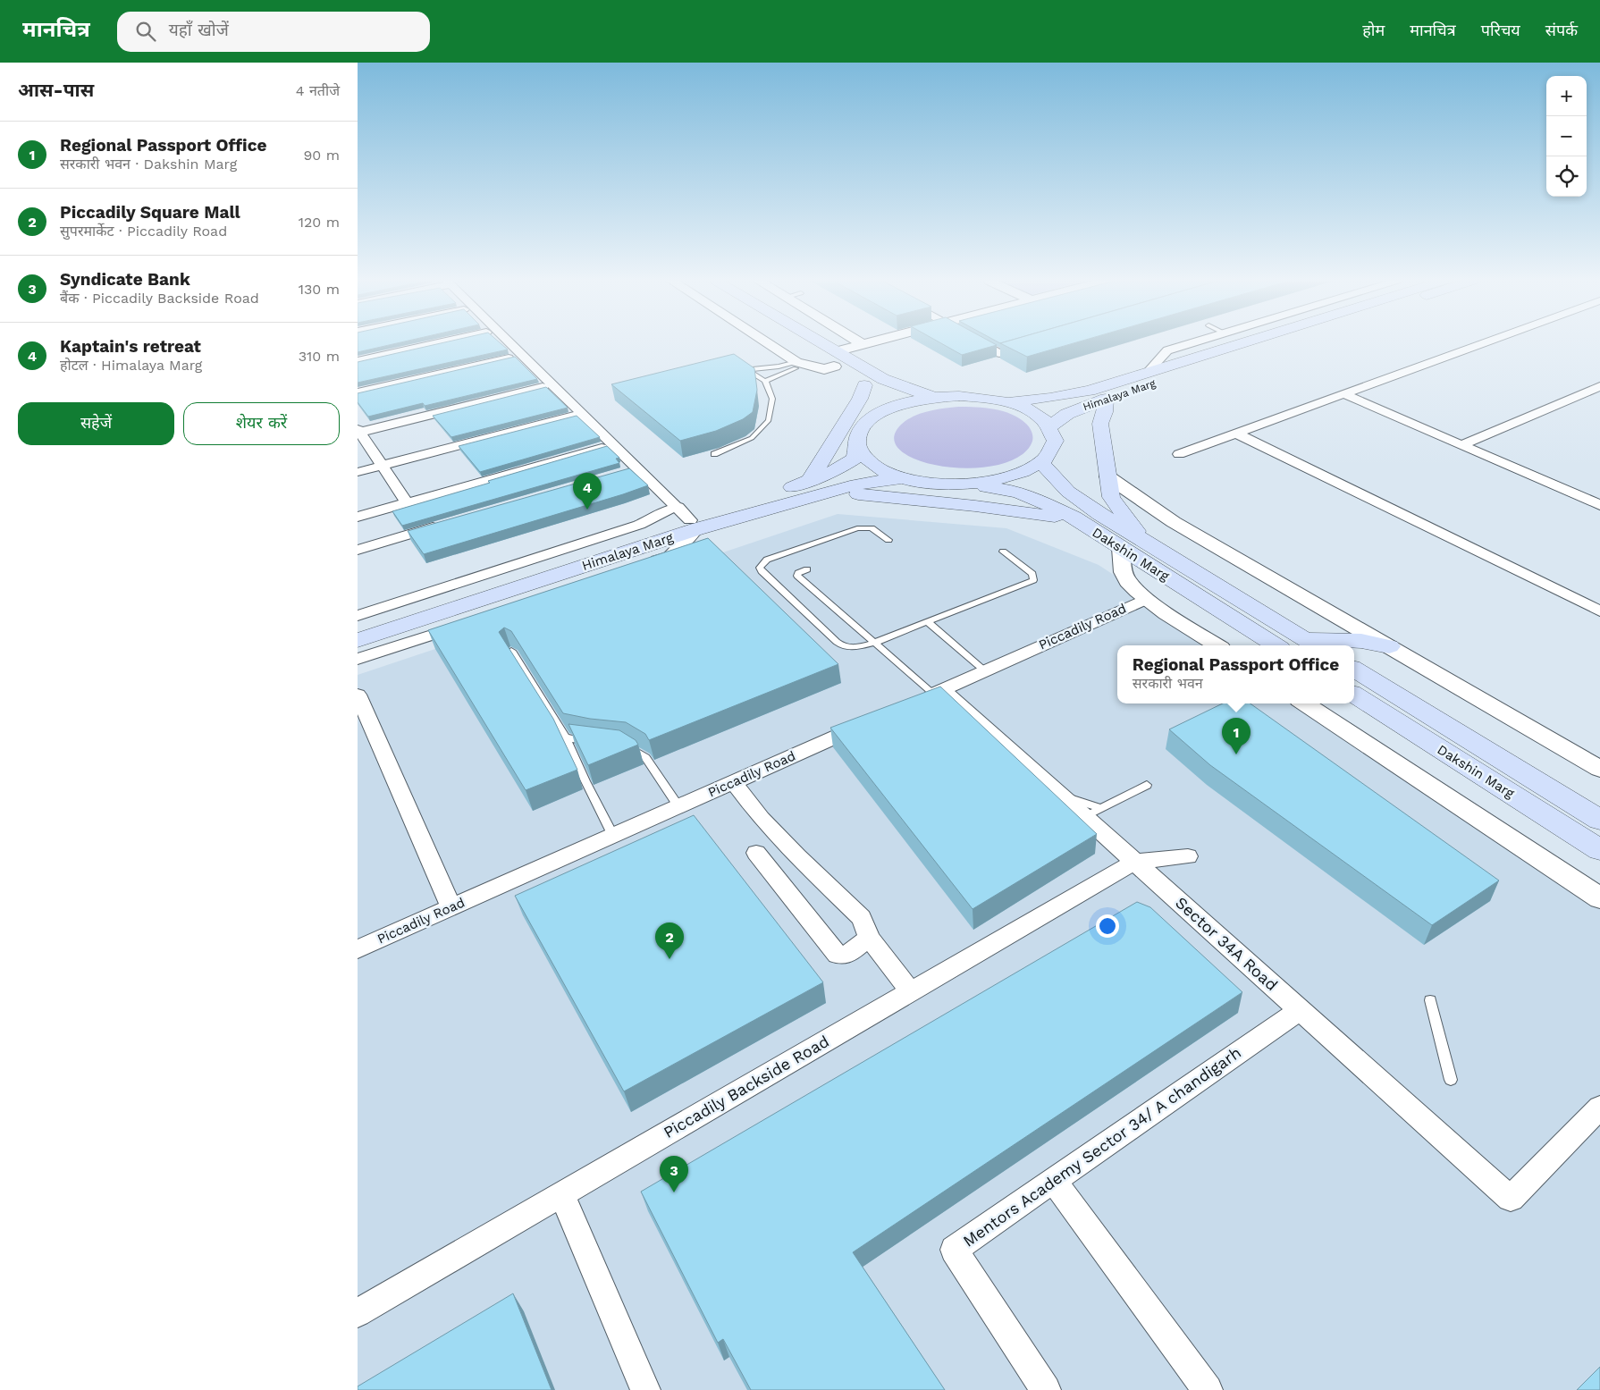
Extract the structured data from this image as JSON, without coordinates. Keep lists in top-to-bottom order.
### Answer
{
  "streets": {
    "main road": ["Himalaya Marg", "Dakshin Marg"],
    "street": [
      "Piccadily Road",
      "Sector 34A Road",
      "Piccadily Backside Road",
      "Mentors Academy Sector 34/ A chandigarh"
    ]
  },
  "crossings": [
    ["Piccadily Road", "Sector 34A Road"],
    ["Sector 34A Road", "Piccadily Backside Road"],
    ["Sector 34A Road", "Mentors Academy Sector 34/ A chandigarh"]
  ],
  "page": {
    "header": "मानचित्र",
    "search": "यहाँ खोजें",
    "nav": [
      "होम",
      "मानचित्र",
      "परिचय",
      "संपर्क"
    ],
    "heading": ["आस-पास", "4 नतीजे"],
    "map_buttons": ["+", "−"],
    "list": [
      {
        "mark": "1",
        "name": "Regional Passport Office",
        "note": "सरकारी भवन · Dakshin Marg",
        "value": "90 m"
      },
      {
        "mark": "2",
        "name": "Piccadily Square Mall",
        "note": "सुपरमार्केट · Piccadily Road",
        "value": "120 m"
      },
      {
        "mark": "3",
        "name": "Syndicate Bank",
        "note": "बैंक · Piccadily Backside Road",
        "value": "130 m"
      },
      {
        "mark": "4",
        "name": "Kaptain's retreat",
        "note": "होटल · Himalaya Marg",
        "value": "310 m"
      }
    ],
    "buttons": ["सहेजें", "शेयर करें"],
    "pins": [
      "4",
      "1",
      "2",
      "3"
    ],
    "popup": ["Regional Passport Office", "सरकारी भवन"]
  }
}
